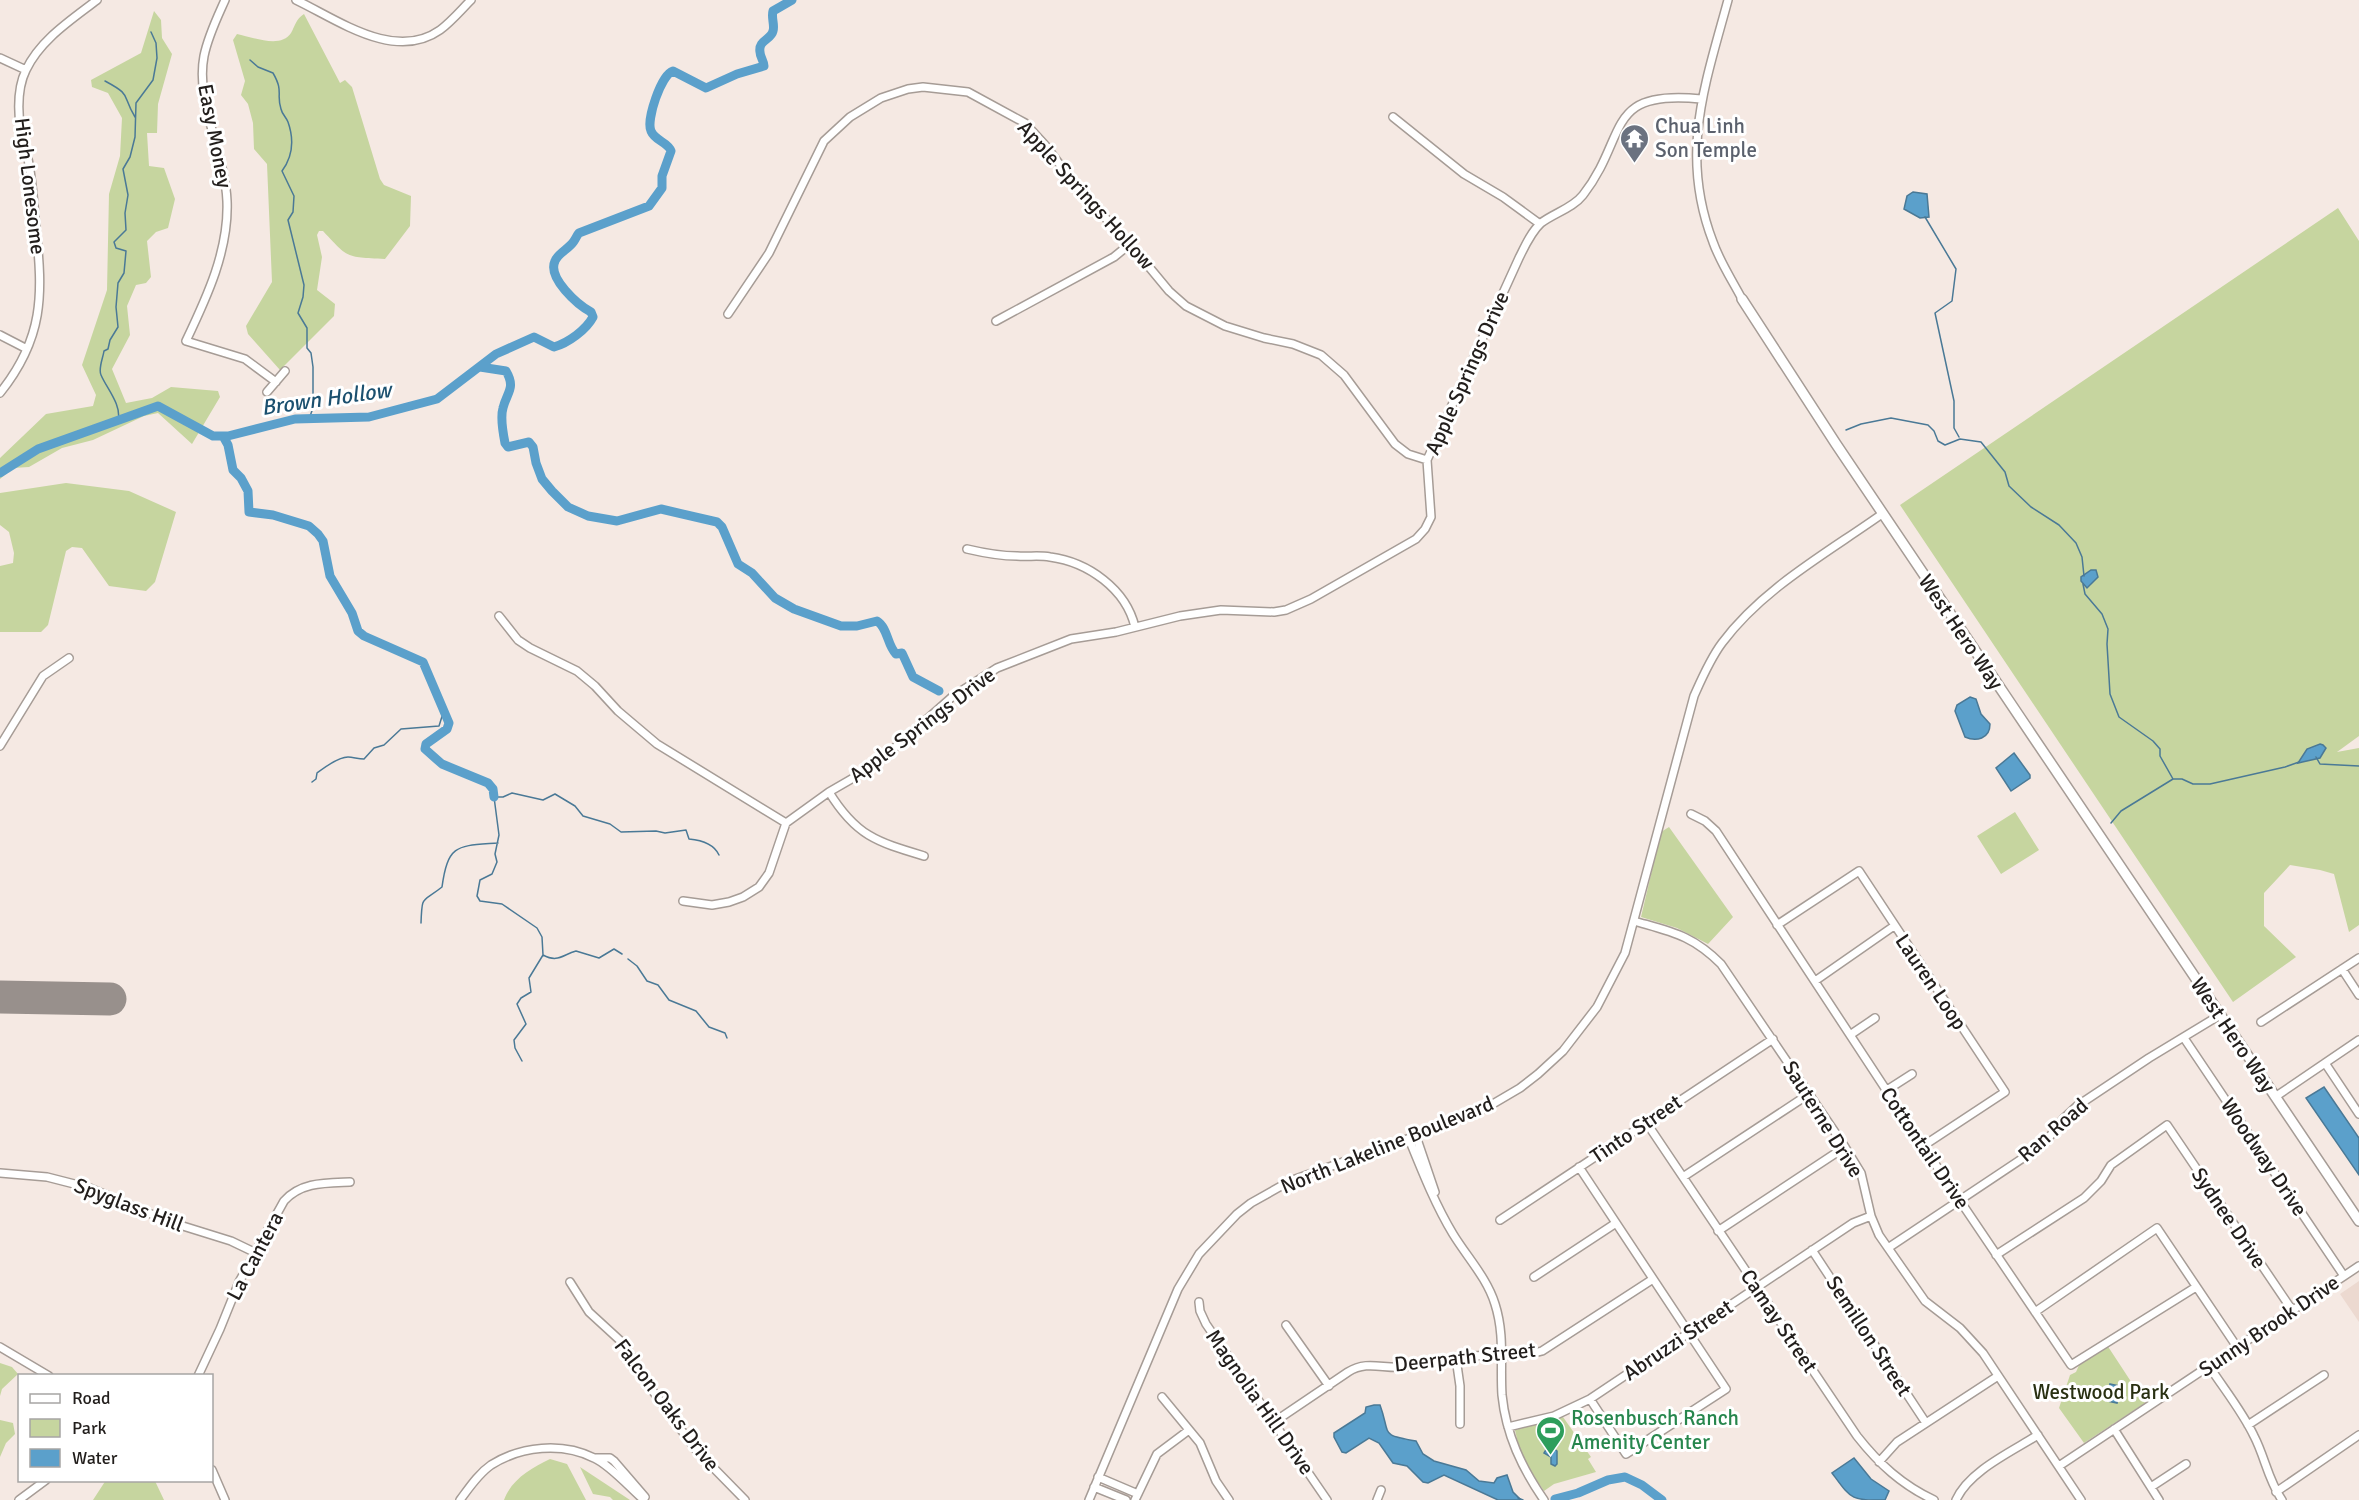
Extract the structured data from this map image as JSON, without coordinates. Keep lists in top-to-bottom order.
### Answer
{
  "streets": {
    "main road": ["West Hero Way"],
    "street": [
      "Easy Money",
      "High Lonesome",
      "Apple Springs Hollow",
      "Apple Springs Drive",
      "Lauren Loop",
      "Sauterne Drive",
      "Tinto Street",
      "Ran Road",
      "North Lakeline Boulevard",
      "Cottontail Drive",
      "Woodway Drive",
      "Spyglass Hill",
      "Sydnee Drive",
      "La Cantera",
      "Camay Street",
      "Sunny Brook Drive",
      "Semillon Street",
      "Abruzzi Street",
      "Deerpath Street",
      "Magnolia Hill Drive",
      "Falcon Oaks Drive"
    ]
  },
  "crossings": [
    ["Apple Springs Hollow", "Apple Springs Drive"],
    ["Apple Springs Drive", "West Hero Way"],
    ["West Hero Way", "Ran Road"],
    ["West Hero Way", "North Lakeline Boulevard"],
    ["Lauren Loop", "Cottontail Drive"],
    ["Sauterne Drive", "Tinto Street"],
    ["Sauterne Drive", "Ran Road"],
    ["Sauterne Drive", "North Lakeline Boulevard"],
    ["Sauterne Drive", "Sunny Brook Drive"],
    ["Sauterne Drive", "Abruzzi Street"],
    ["Tinto Street", "Camay Street"],
    ["Ran Road", "Cottontail Drive"],
    ["Ran Road", "Woodway Drive"],
    ["Cottontail Drive", "Sydnee Drive"],
    ["Woodway Drive", "Sunny Brook Drive"],
    ["Spyglass Hill", "La Cantera"],
    ["Sydnee Drive", "Sunny Brook Drive"],
    ["Camay Street", "Abruzzi Street"],
    ["Semillon Street", "Abruzzi Street"],
    ["Deerpath Street", "Magnolia Hill Drive"]
  ],
  "water": ["Brown Hollow"],
  "parks": ["Westwood Park"],
  "places": {
    "temple": ["Chua Linh Son Temple"],
    "sports": ["Rosenbusch Ranch Amenity Center"]
  },
  "legend": ["Road", "Park", "Water"]
}
